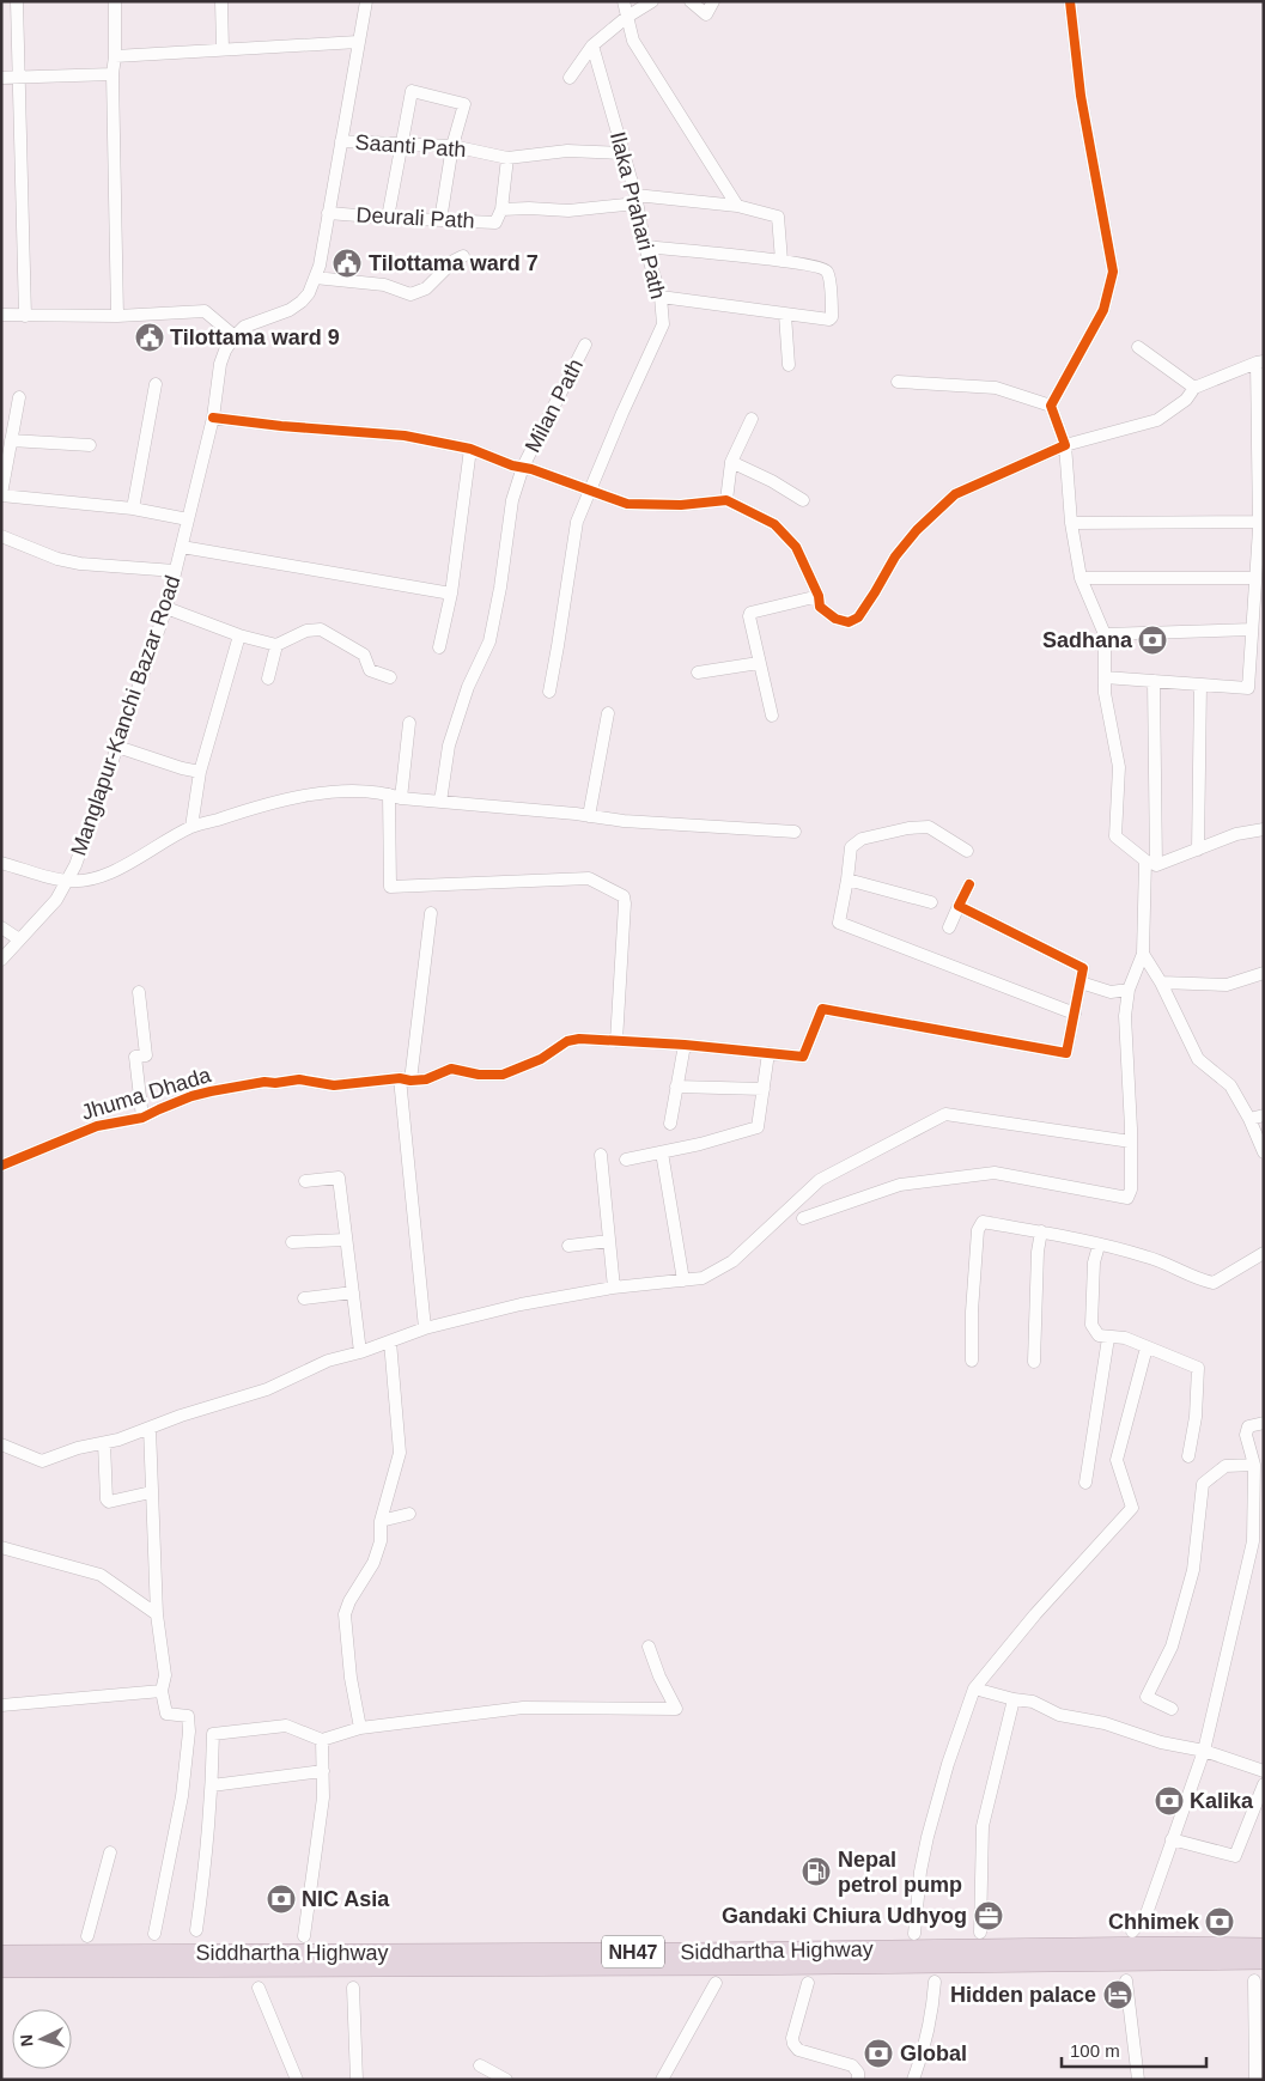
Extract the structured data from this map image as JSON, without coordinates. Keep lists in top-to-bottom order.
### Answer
{
  "streets": {
    "highway": ["Siddhartha Highway", "NH47"],
    "street": [
      "Saanti Path",
      "Ilaka Prahari Path",
      "Deurali Path",
      "Milan Path",
      "Manglapur-Kanchi Bazar Road",
      "Jhuma Dhada"
    ]
  },
  "crossings": [
    ["Saanti Path", "Ilaka Prahari Path"],
    ["Ilaka Prahari Path", "Deurali Path"]
  ],
  "places": {
    "public building": ["Tilottama ward 7", "Tilottama ward 9"],
    "bank": [
      "Sadhana",
      "Kalika",
      "NIC Asia",
      "Chhimek",
      "Global"
    ],
    "fuel station": ["Nepal petrol pump"],
    "office": ["Gandaki Chiura Udhyog"],
    "hotel": ["Hidden palace"]
  },
  "scale_bar": "100 m",
  "north": "left"
}
